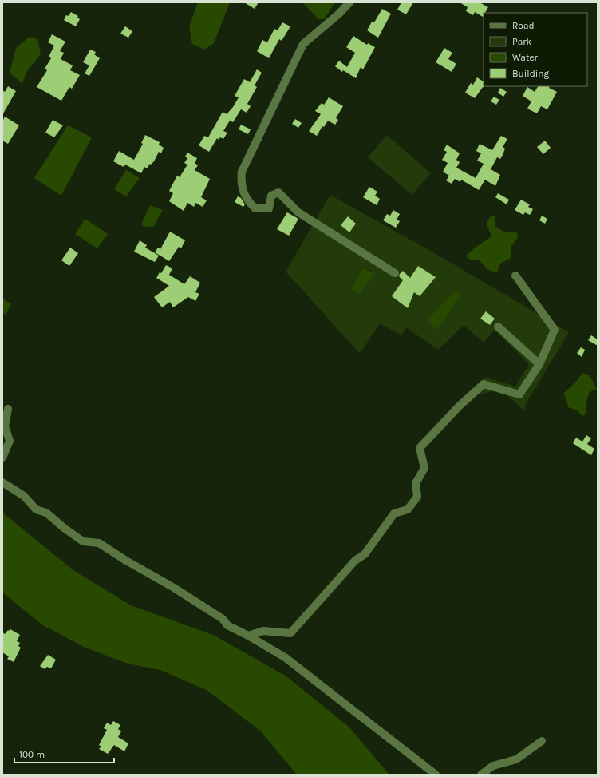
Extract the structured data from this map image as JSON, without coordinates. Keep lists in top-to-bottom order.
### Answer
{
  "legend": [
    "Road",
    "Park",
    "Water",
    "Building"
  ],
  "scale_bar": "100 m"
}
